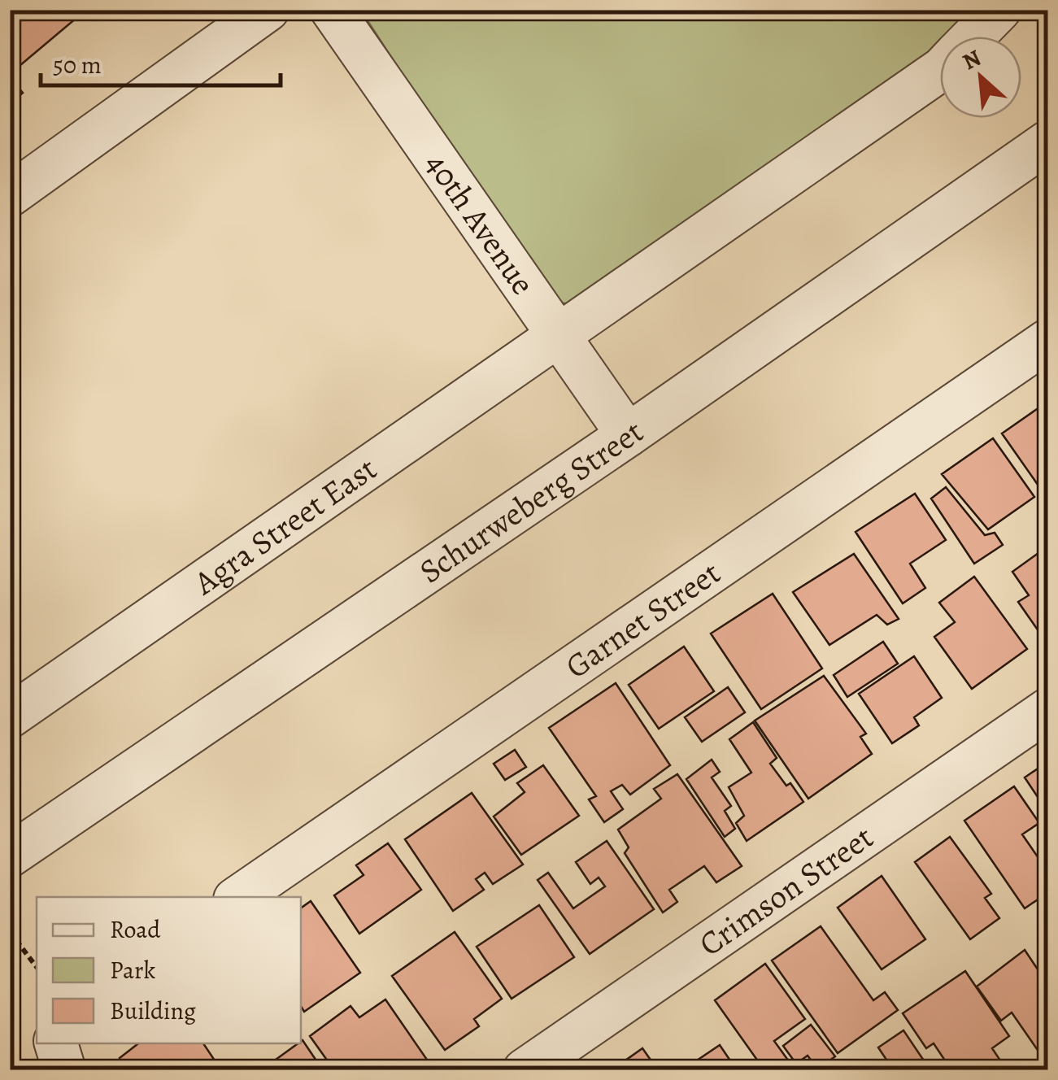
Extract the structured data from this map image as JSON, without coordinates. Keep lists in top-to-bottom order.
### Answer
{
  "streets": {
    "street": [
      "40th Avenue",
      "Schurweberg Street",
      "Agra Street East",
      "Garnet Street",
      "Crimson Street"
    ]
  },
  "crossings": [
    ["40th Avenue", "Schurweberg Street"],
    ["40th Avenue", "Agra Street East"]
  ],
  "legend": ["Road", "Park", "Building"],
  "scale_bar": "50 m",
  "north": "top left"
}
